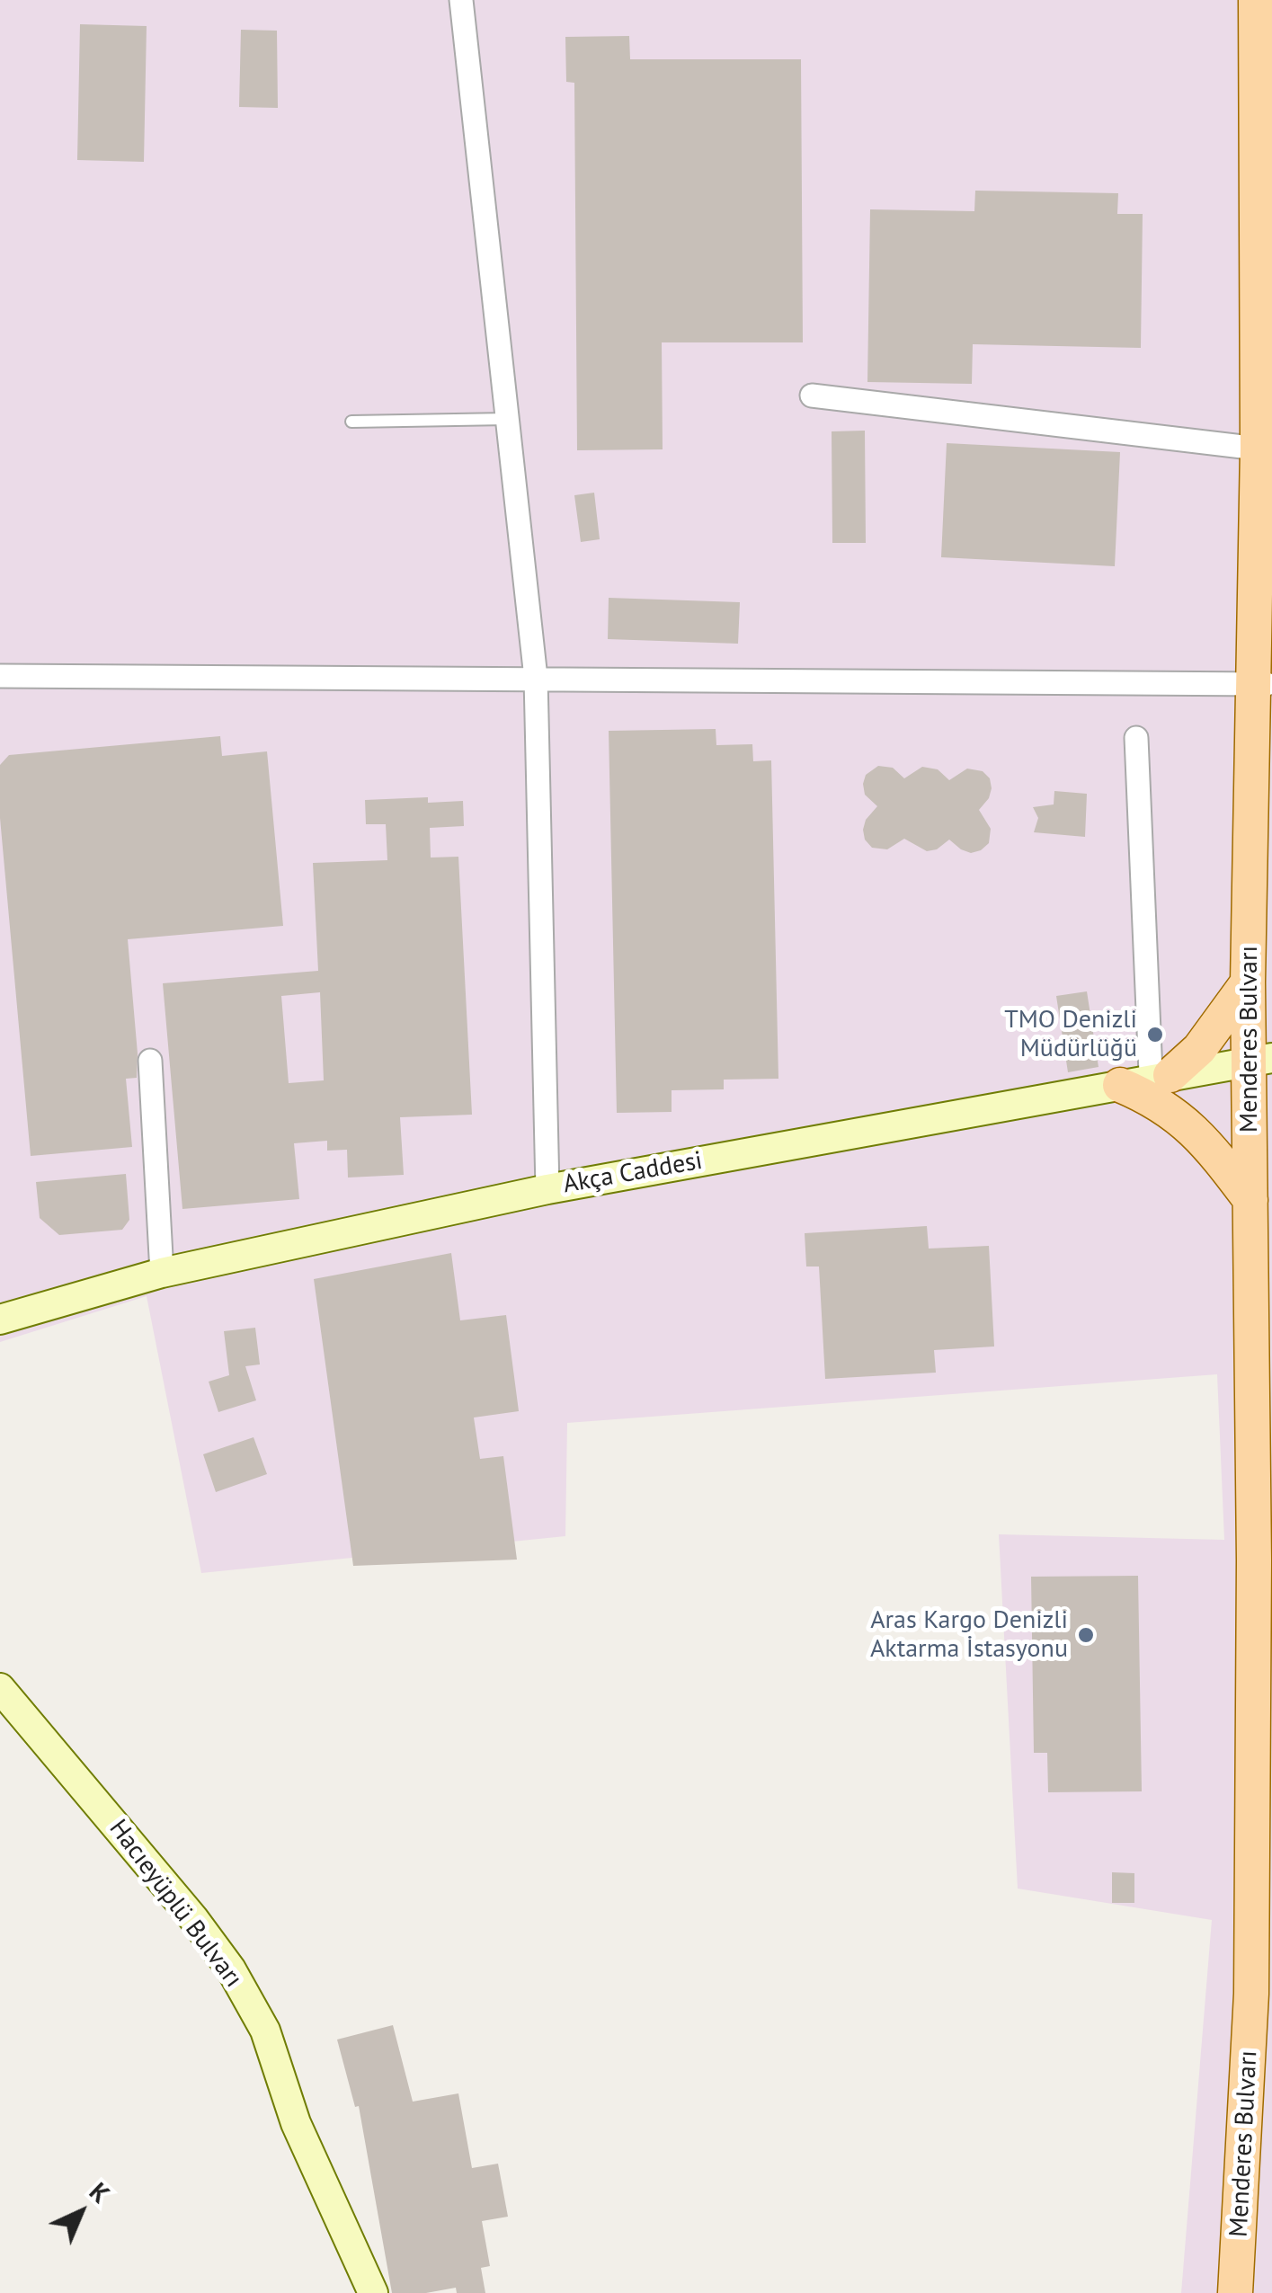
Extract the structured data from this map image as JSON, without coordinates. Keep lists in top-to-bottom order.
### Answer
{
  "streets": {
    "main road": ["Menderes Bulvarı"],
    "street": ["Akça Caddesi", "Hacıeyüplü Bulvarı"]
  },
  "crossings": [
    ["Menderes Bulvarı", "Akça Caddesi"]
  ],
  "places": ["TMO Denizli Müdürlüğü", "Aras Kargo Denizli Aktarma İstasyonu"],
  "north": "top right"
}
